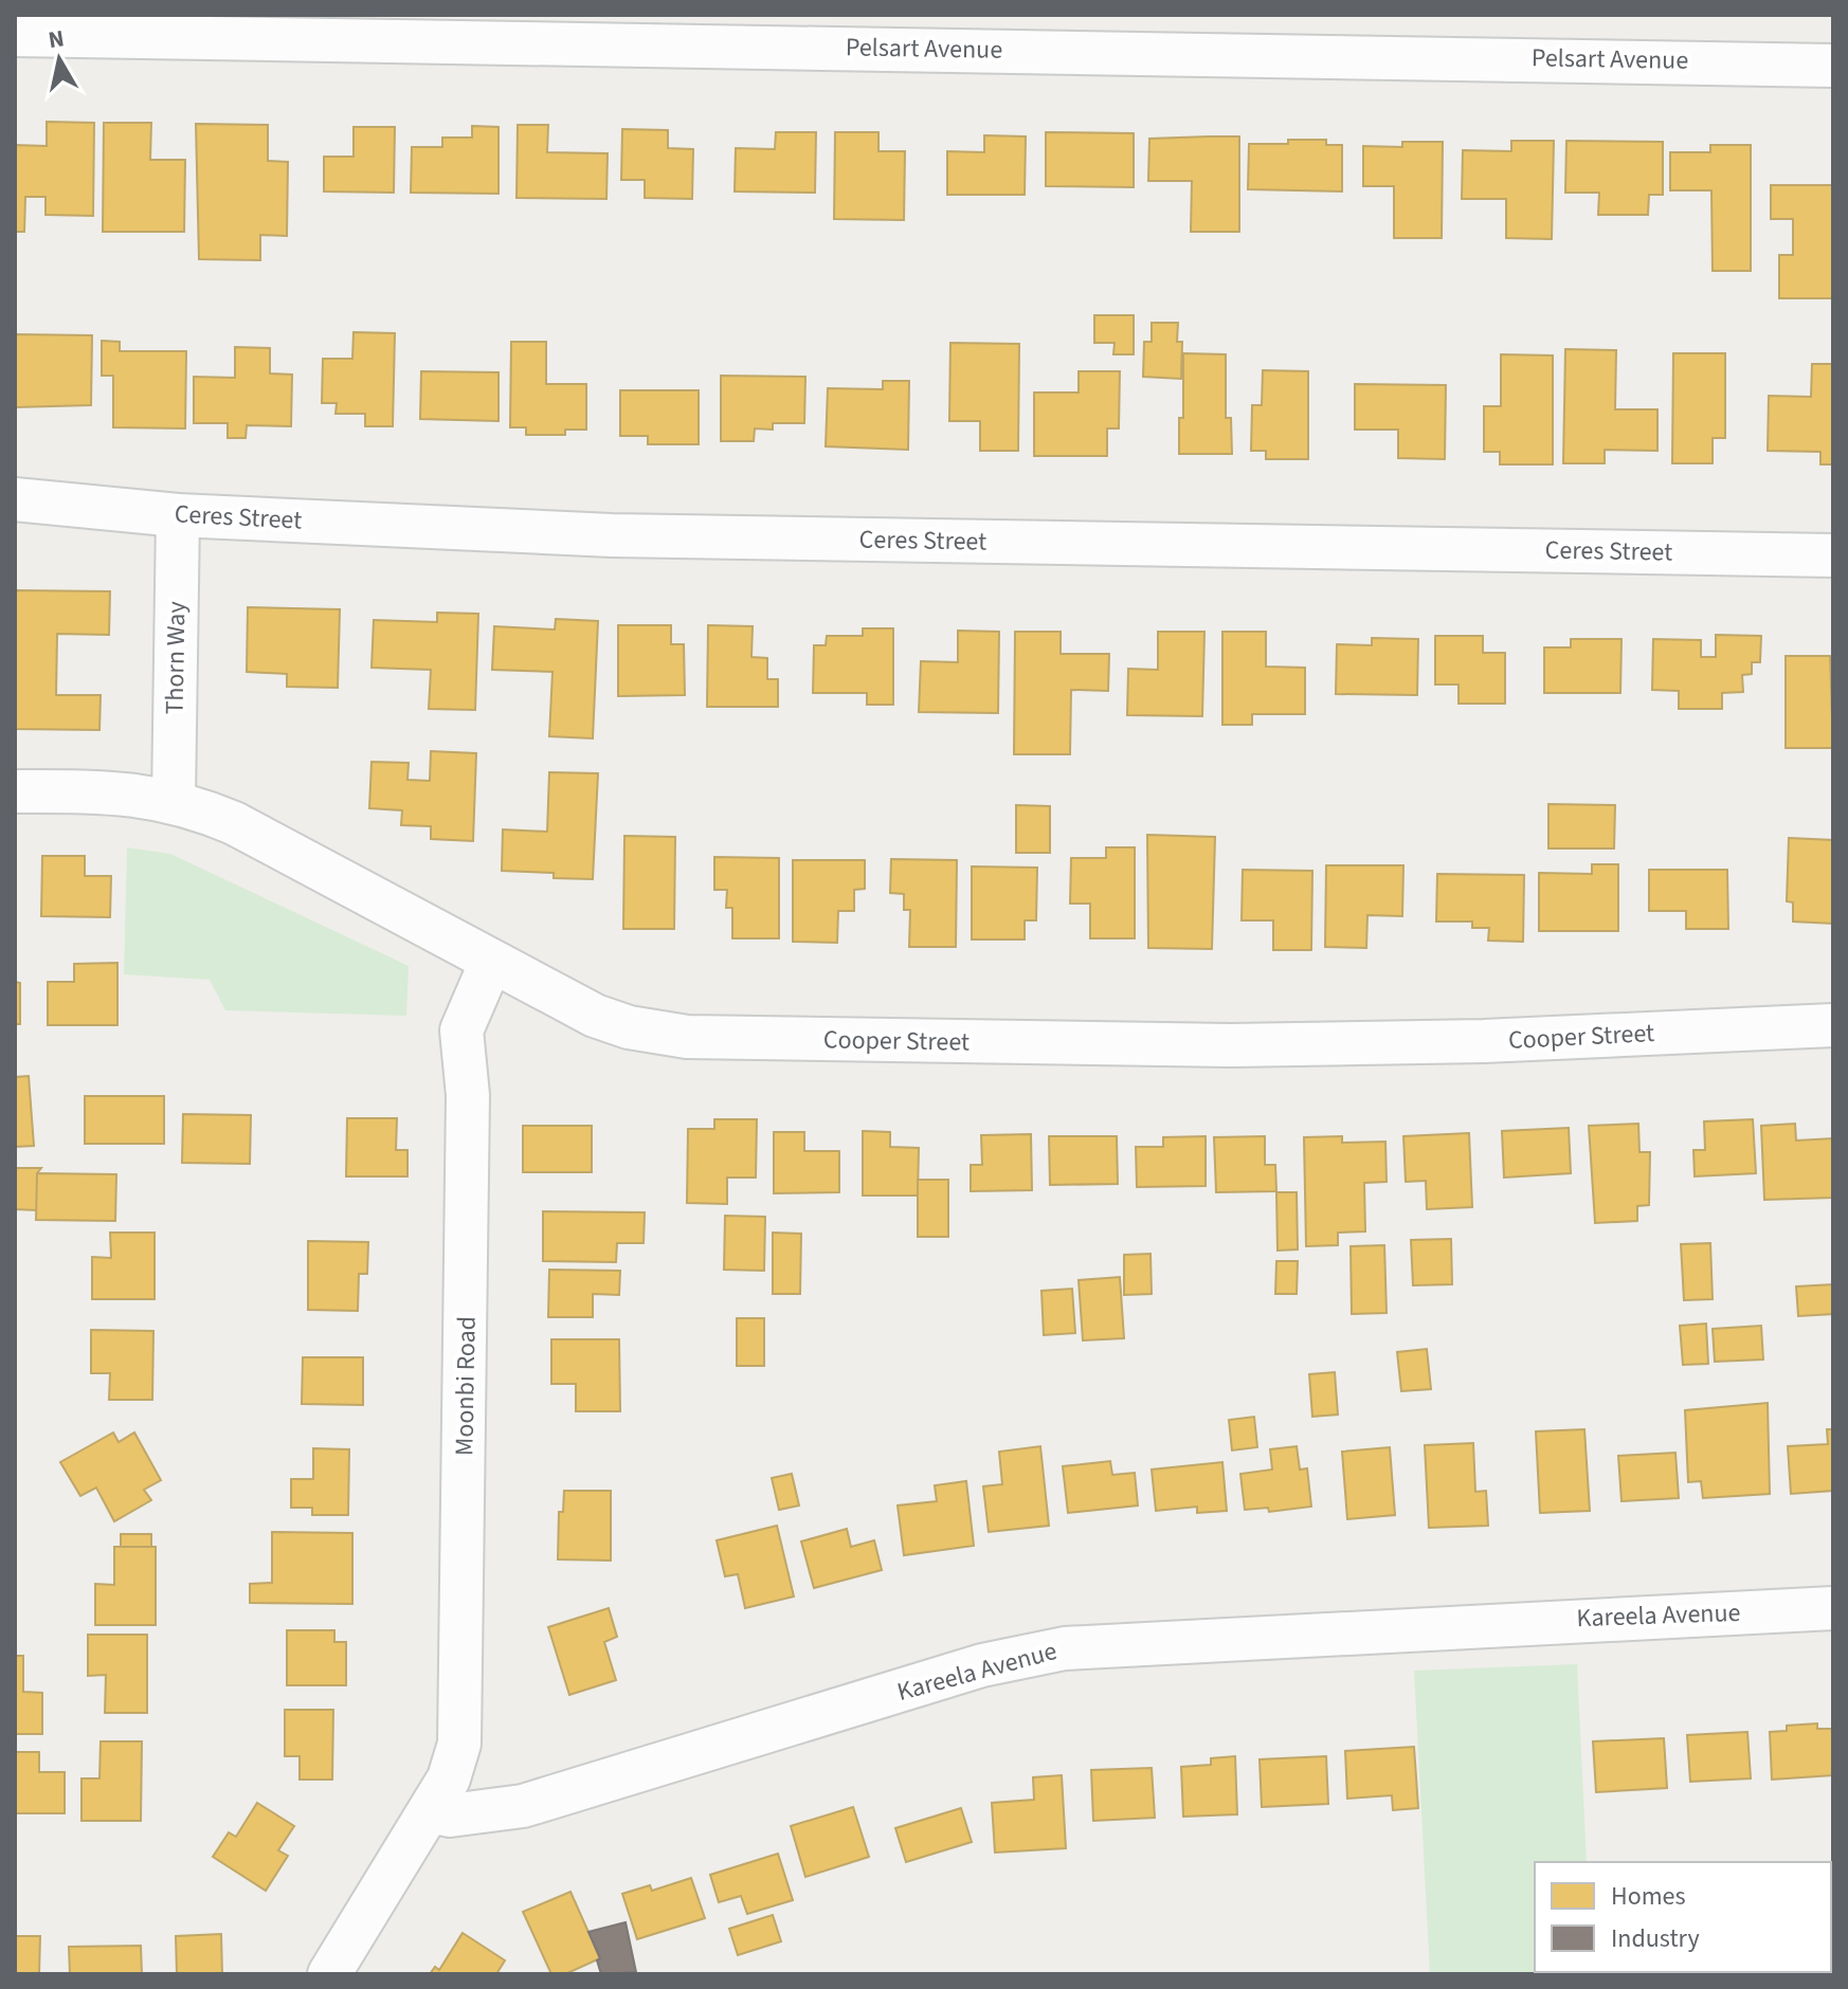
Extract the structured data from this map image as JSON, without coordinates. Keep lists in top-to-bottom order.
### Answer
{
  "streets": {
    "street": [
      "Pelsart Avenue",
      "Ceres Street",
      "Thorn Way",
      "Cooper Street",
      "Moonbi Road",
      "Kareela Avenue"
    ]
  },
  "crossings": [
    ["Ceres Street", "Thorn Way"],
    ["Thorn Way", "Cooper Street"],
    ["Cooper Street", "Moonbi Road"],
    ["Moonbi Road", "Kareela Avenue"]
  ],
  "legend": ["Homes", "Industry"],
  "north": "top"
}
